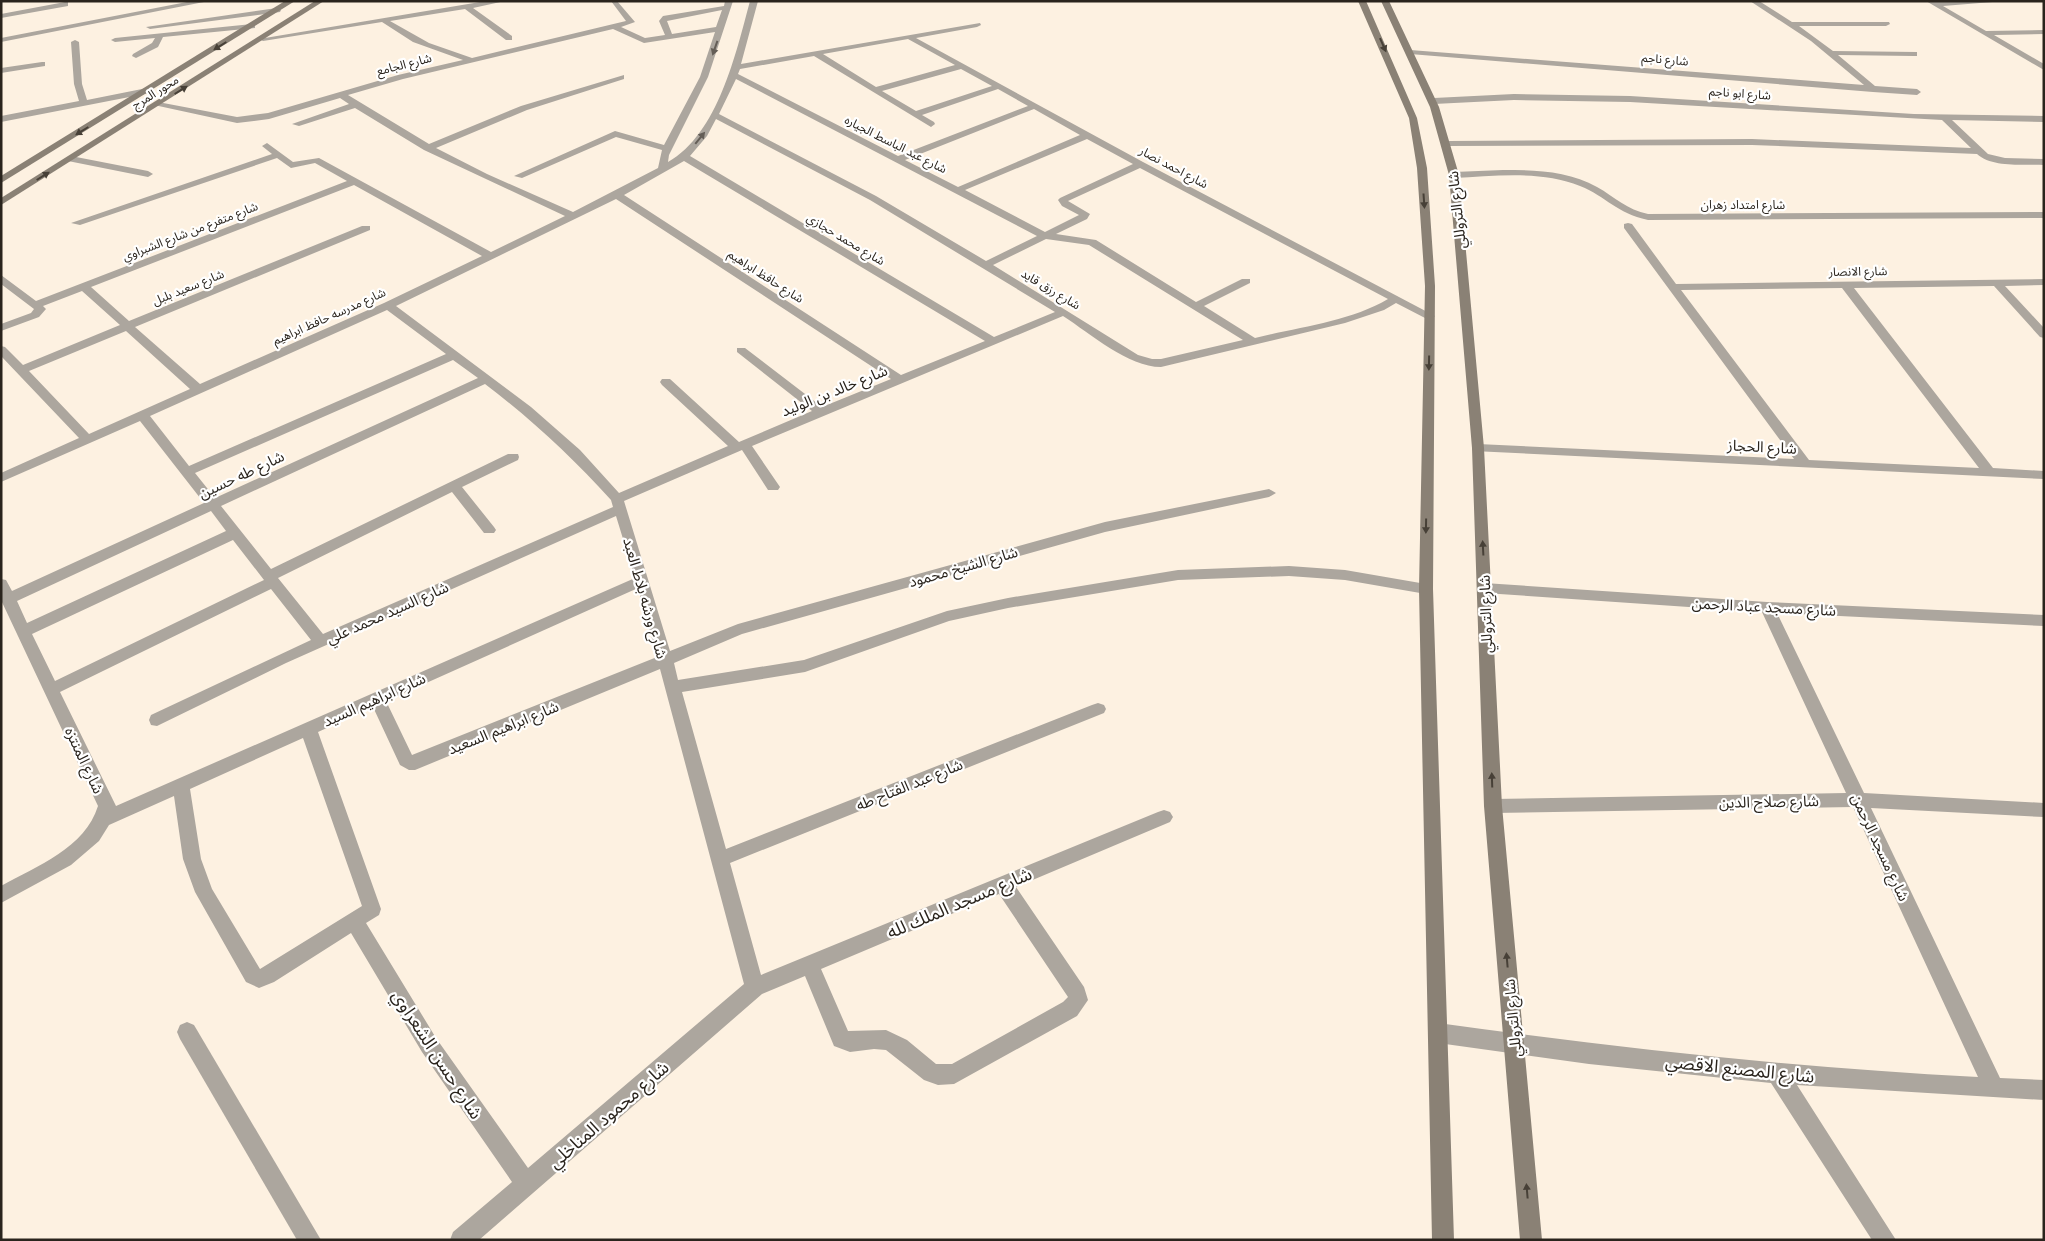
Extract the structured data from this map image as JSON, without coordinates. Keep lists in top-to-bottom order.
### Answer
{
  "streets": {
    "street": [
      "شارع ناجم",
      "شارع الجامع",
      "محور المرج",
      "شارع ابو ناجم",
      "شارع عبد الباسط الجياره",
      "شارع احمد نصار",
      "شارع امتداد زهران",
      "شارع التروللي",
      "شارع متفرع من شارع الشبراوي",
      "شارع محمد حجازي",
      "شارع الانصار",
      "شارع حافظ ابراهيم",
      "شارع سعيد بلبل",
      "شارع رزق قايد",
      "شارع مدرسه حافظ ابراهيم",
      "شارع خالد بن الوليد",
      "شارع الحجاز",
      "شارع طه حسين",
      "شارع الشيخ محمود",
      "شارع ورشه بلاط العبد",
      "شارع مسجد عباد الرحمن",
      "شارع السيد محمد علي",
      "شارع ابراهيم السيد",
      "شارع ابراهيم السعيد",
      "شارع المنتزه",
      "شارع عبد الفتاح طه",
      "شارع صلاح الدين",
      "شارع مسجد الرحمن",
      "شارع مسجد الملك لله",
      "شارع حسن الشعراوي",
      "شارع المصنع الاقصي",
      "شارع محمود المناخلي"
    ]
  },
  "crossings": [
    ["شارع ناجم", "شارع التروللي"],
    ["شارع الجامع", "محور المرج"],
    ["شارع ابو ناجم", "شارع التروللي"],
    ["شارع عبد الباسط الجياره", "شارع مدرسه حافظ ابراهيم"],
    ["شارع احمد نصار", "شارع التروللي"],
    ["شارع احمد نصار", "شارع رزق قايد"],
    ["شارع امتداد زهران", "شارع التروللي"],
    ["شارع التروللي", "شارع الحجاز"],
    ["شارع التروللي", "شارع مسجد عباد الرحمن"],
    ["شارع التروللي", "شارع صلاح الدين"],
    ["شارع التروللي", "شارع المصنع الاقصي"],
    ["شارع محمد حجازي", "شارع مدرسه حافظ ابراهيم"],
    ["شارع محمد حجازي", "شارع خالد بن الوليد"],
    ["شارع حافظ ابراهيم", "شارع مدرسه حافظ ابراهيم"],
    ["شارع حافظ ابراهيم", "شارع خالد بن الوليد"],
    ["شارع رزق قايد", "شارع مدرسه حافظ ابراهيم"],
    ["شارع رزق قايد", "شارع خالد بن الوليد"],
    ["شارع مدرسه حافظ ابراهيم", "شارع ورشه بلاط العبد"],
    ["شارع خالد بن الوليد", "شارع ورشه بلاط العبد"],
    ["شارع خالد بن الوليد", "شارع السيد محمد علي"],
    ["شارع طه حسين", "شارع ورشه بلاط العبد"],
    ["شارع طه حسين", "شارع المنتزه"],
    ["شارع الشيخ محمود", "شارع ورشه بلاط العبد"],
    ["شارع الشيخ محمود", "شارع ابراهيم السعيد"],
    ["شارع ورشه بلاط العبد", "شارع السيد محمد علي"],
    ["شارع ورشه بلاط العبد", "شارع ابراهيم السيد"],
    ["شارع ورشه بلاط العبد", "شارع ابراهيم السعيد"],
    ["شارع ورشه بلاط العبد", "شارع عبد الفتاح طه"],
    ["شارع ورشه بلاط العبد", "شارع مسجد الملك لله"],
    ["شارع ورشه بلاط العبد", "شارع محمود المناخلي"],
    ["شارع مسجد عباد الرحمن", "شارع مسجد الرحمن"],
    ["شارع ابراهيم السيد", "شارع ابراهيم السعيد"],
    ["شارع ابراهيم السيد", "شارع المنتزه"],
    ["شارع صلاح الدين", "شارع مسجد الرحمن"],
    ["شارع مسجد الرحمن", "شارع المصنع الاقصي"],
    ["شارع مسجد الملك لله", "شارع محمود المناخلي"],
    ["شارع حسن الشعراوي", "شارع محمود المناخلي"]
  ]
}
